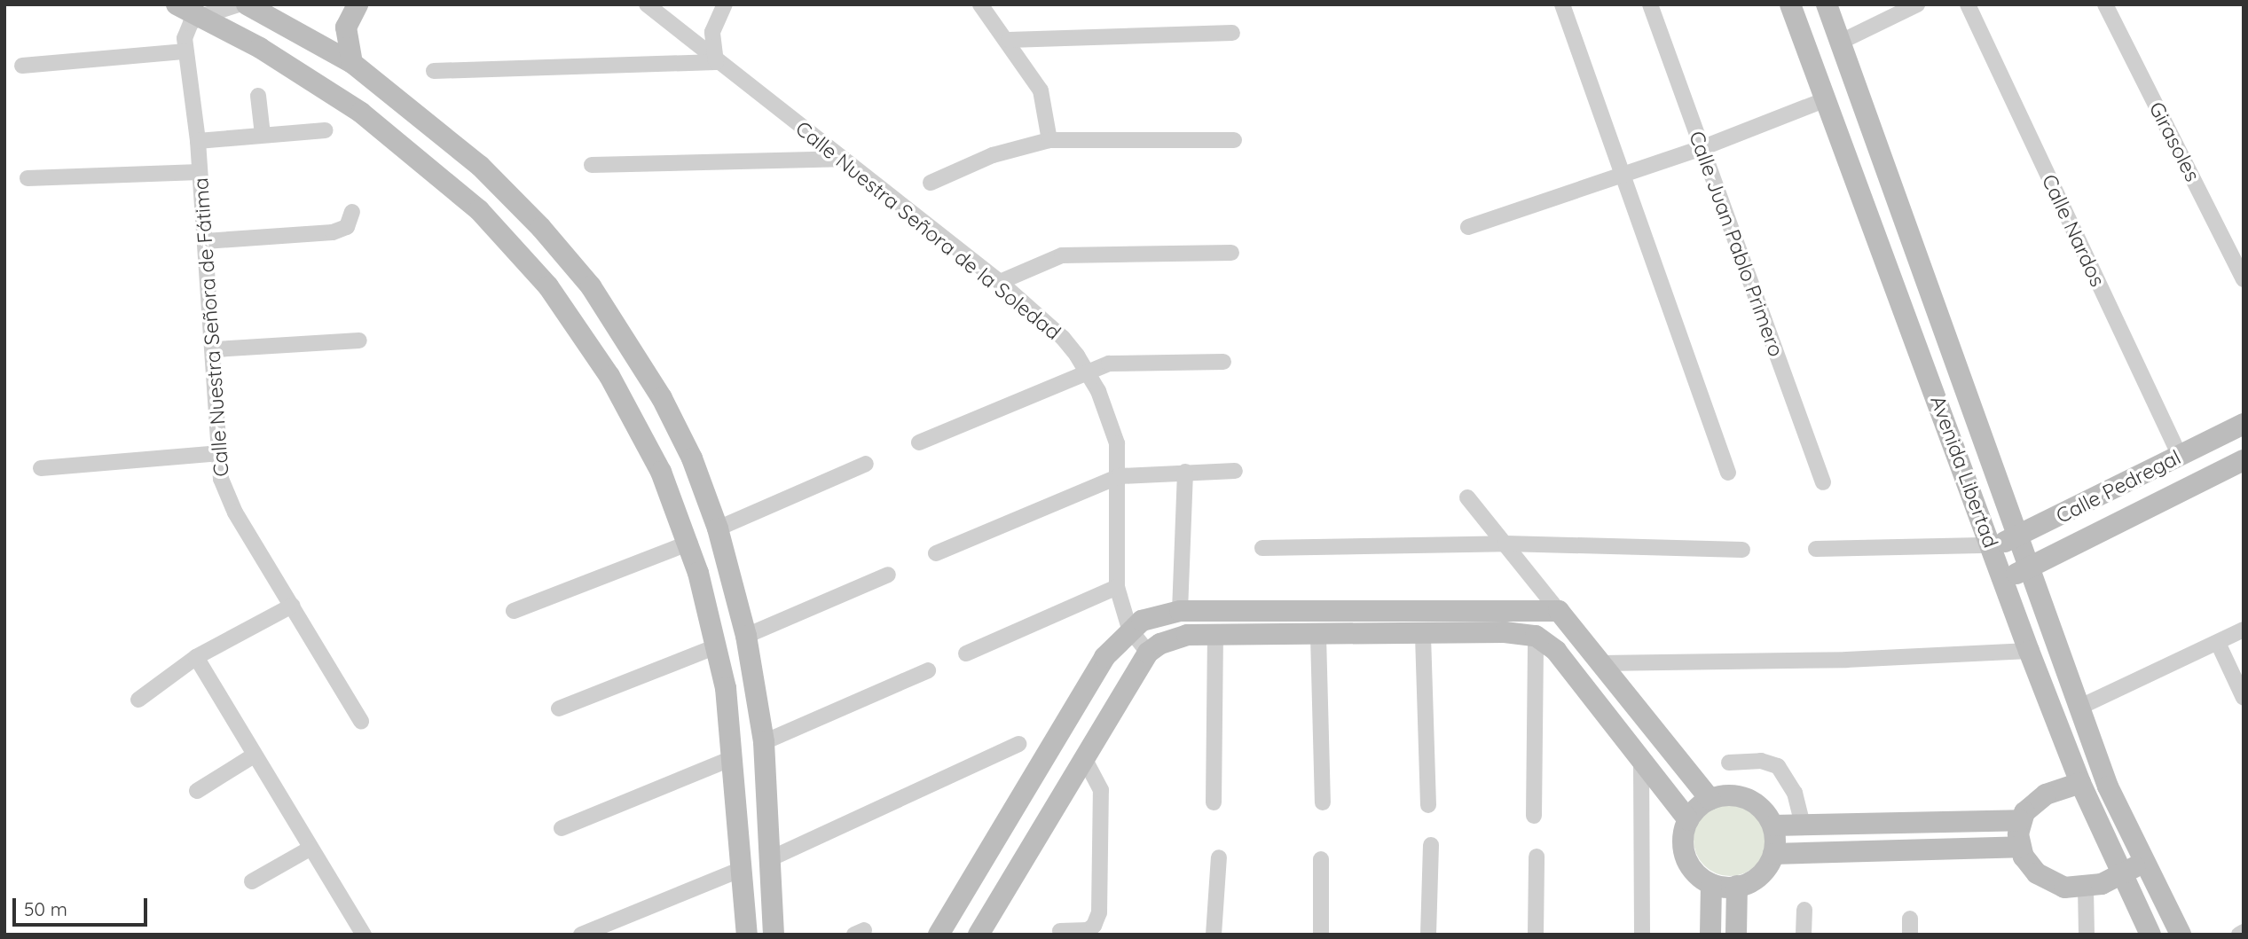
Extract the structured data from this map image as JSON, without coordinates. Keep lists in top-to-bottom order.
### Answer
{
  "streets": {
    "street": [
      "Girasoles",
      "Calle Nuestra Señora de la Soledad",
      "Calle Nardos",
      "Calle Juan Pablo Primero",
      "Calle Nuestra Señora de Fátima",
      "Avenida Libertad",
      "Calle Pedregal"
    ]
  },
  "crossings": [
    ["Calle Nardos", "Calle Pedregal"],
    ["Avenida Libertad", "Calle Pedregal"]
  ],
  "scale_bar": "50 m"
}
